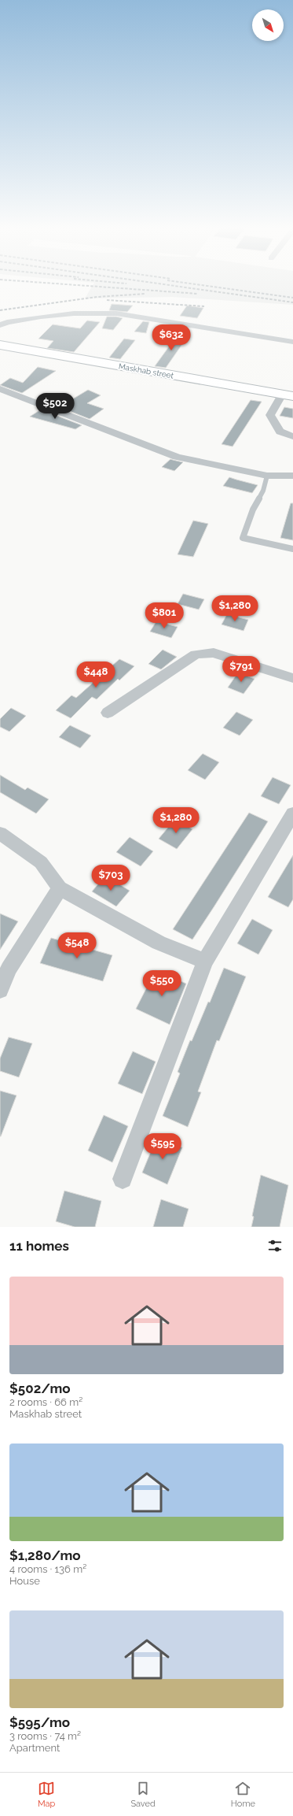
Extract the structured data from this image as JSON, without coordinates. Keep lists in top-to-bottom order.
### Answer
{
  "streets": {
    "main road": ["Maskhab street"]
  },
  "north": "bottom right",
  "page": {
    "price": [
      "$632",
      "$502",
      "$1,280",
      "$801",
      "$791",
      "$448",
      "$1,280",
      "$703",
      "$548",
      "$550",
      "$595"
    ],
    "heading": "11 homes",
    "list": [
      {
        "name": "$502/mo",
        "note": "2 rooms · 66 m² · Maskhab street"
      },
      {
        "name": "$1,280/mo",
        "note": "4 rooms · 136 m² · House"
      },
      {
        "name": "$595/mo",
        "note": "3 rooms · 74 m² · Apartment"
      }
    ],
    "tabs": ["Map", "Saved", "Home"]
  }
}
